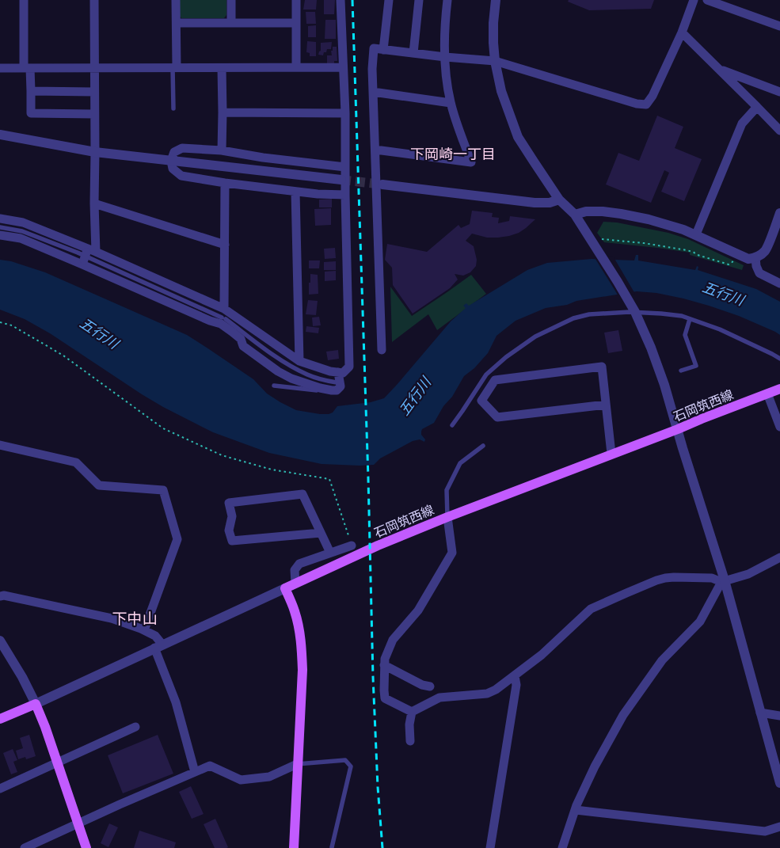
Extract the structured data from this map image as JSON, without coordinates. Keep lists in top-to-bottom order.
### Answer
{
  "streets": {
    "main road": ["石岡筑西線"]
  },
  "districts": ["下岡崎一丁目", "下中山"],
  "water": ["五行川"]
}
